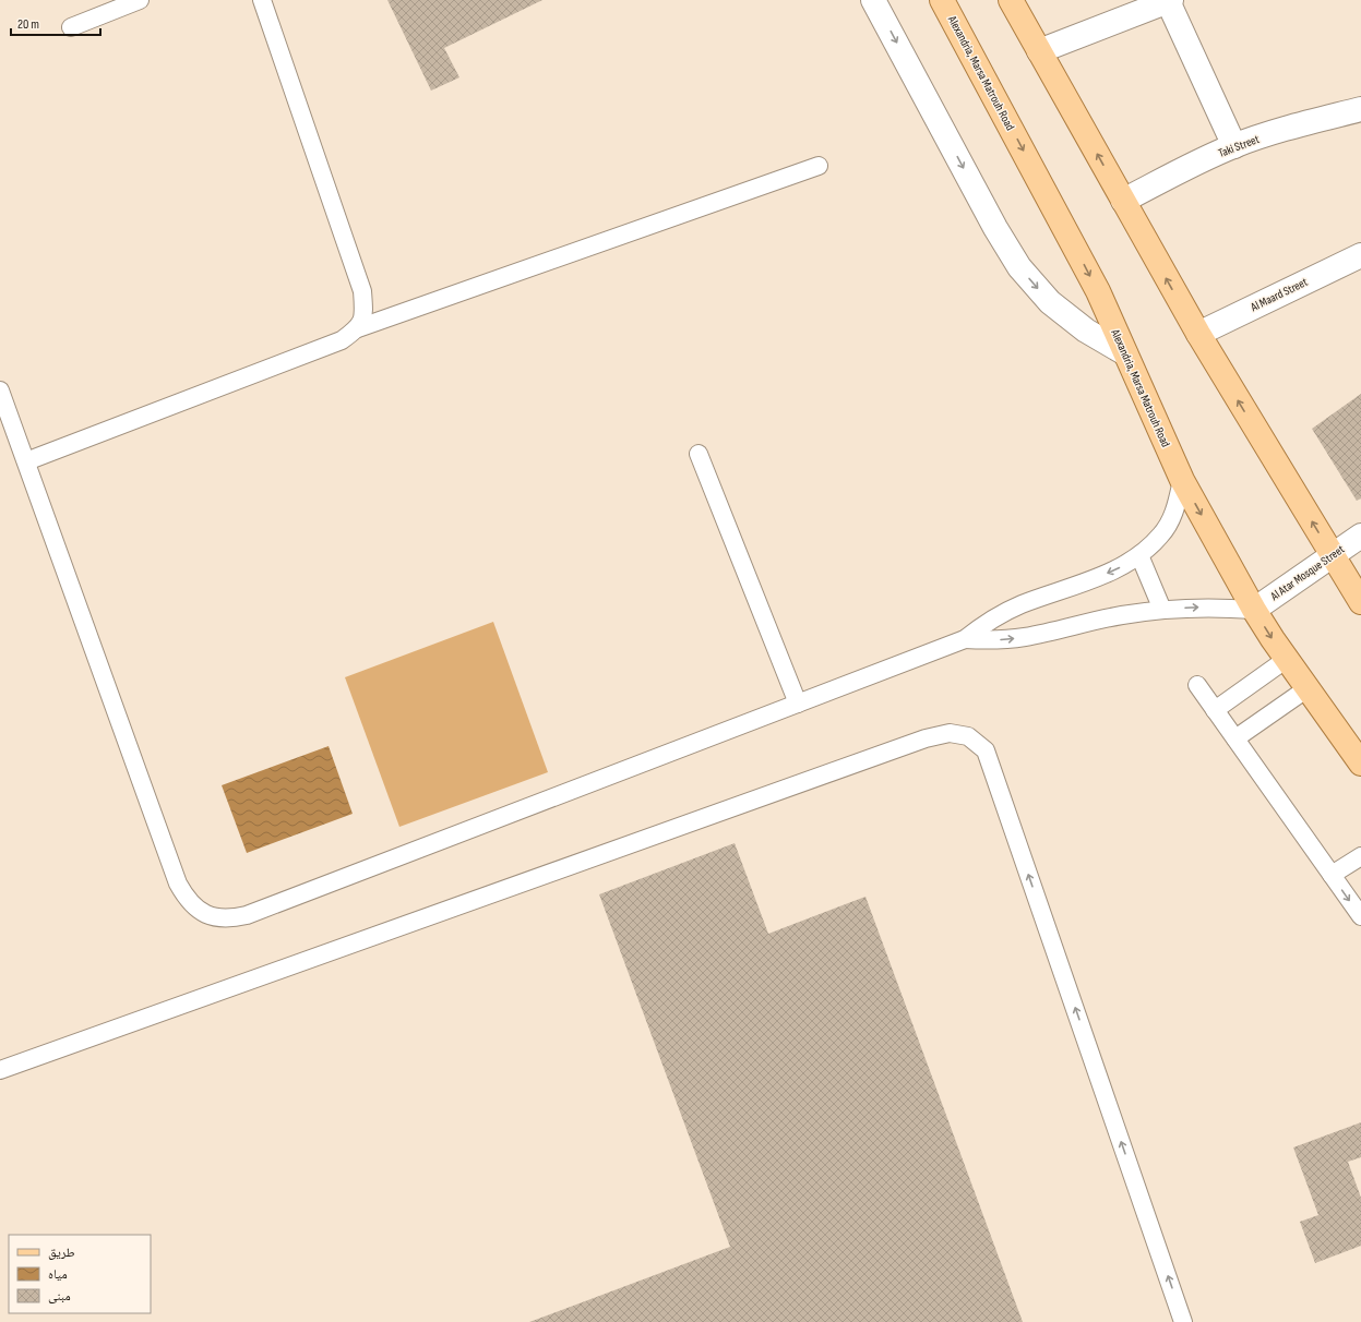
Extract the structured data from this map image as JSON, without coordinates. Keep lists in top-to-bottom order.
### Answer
{
  "streets": {
    "main road": ["Alexandria, Marsa Matrouh Road"],
    "street": ["Taki Street", "Al Maard Street", "Al Atar Mosque Street"]
  },
  "crossings": [
    ["Alexandria, Marsa Matrouh Road", "Al Atar Mosque Street"]
  ],
  "legend": ["طريق", "مياه", "مبنى"],
  "scale_bar": "20 m"
}
